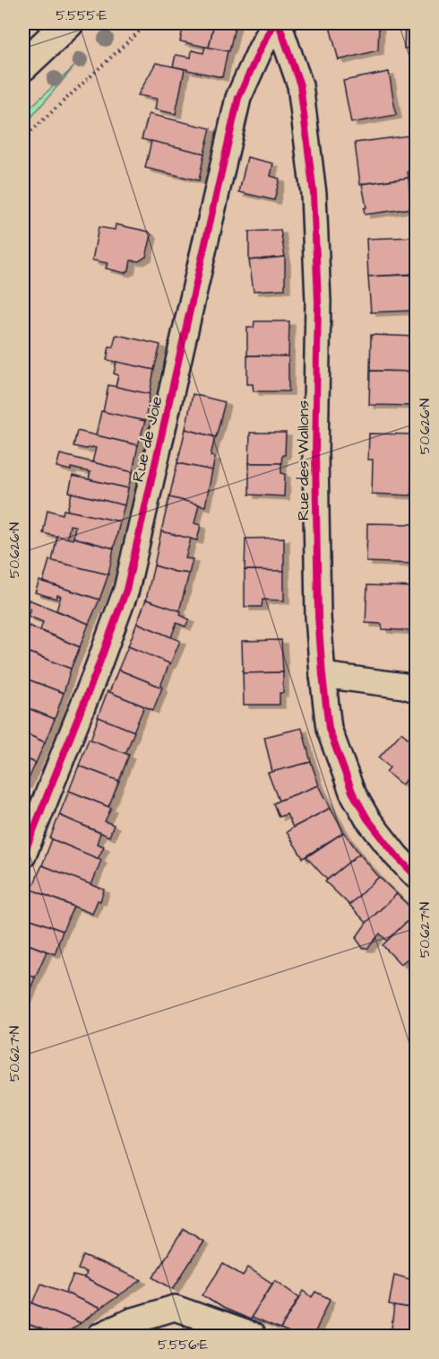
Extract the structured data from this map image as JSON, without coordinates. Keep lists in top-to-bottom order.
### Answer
{
  "streets": {
    "street": ["Rue de Joie", "Rue des Wallons"]
  },
  "coordinates": [
    "5.555°E",
    "50.626°N",
    "50.627°N",
    "5.556°E"
  ]
}
